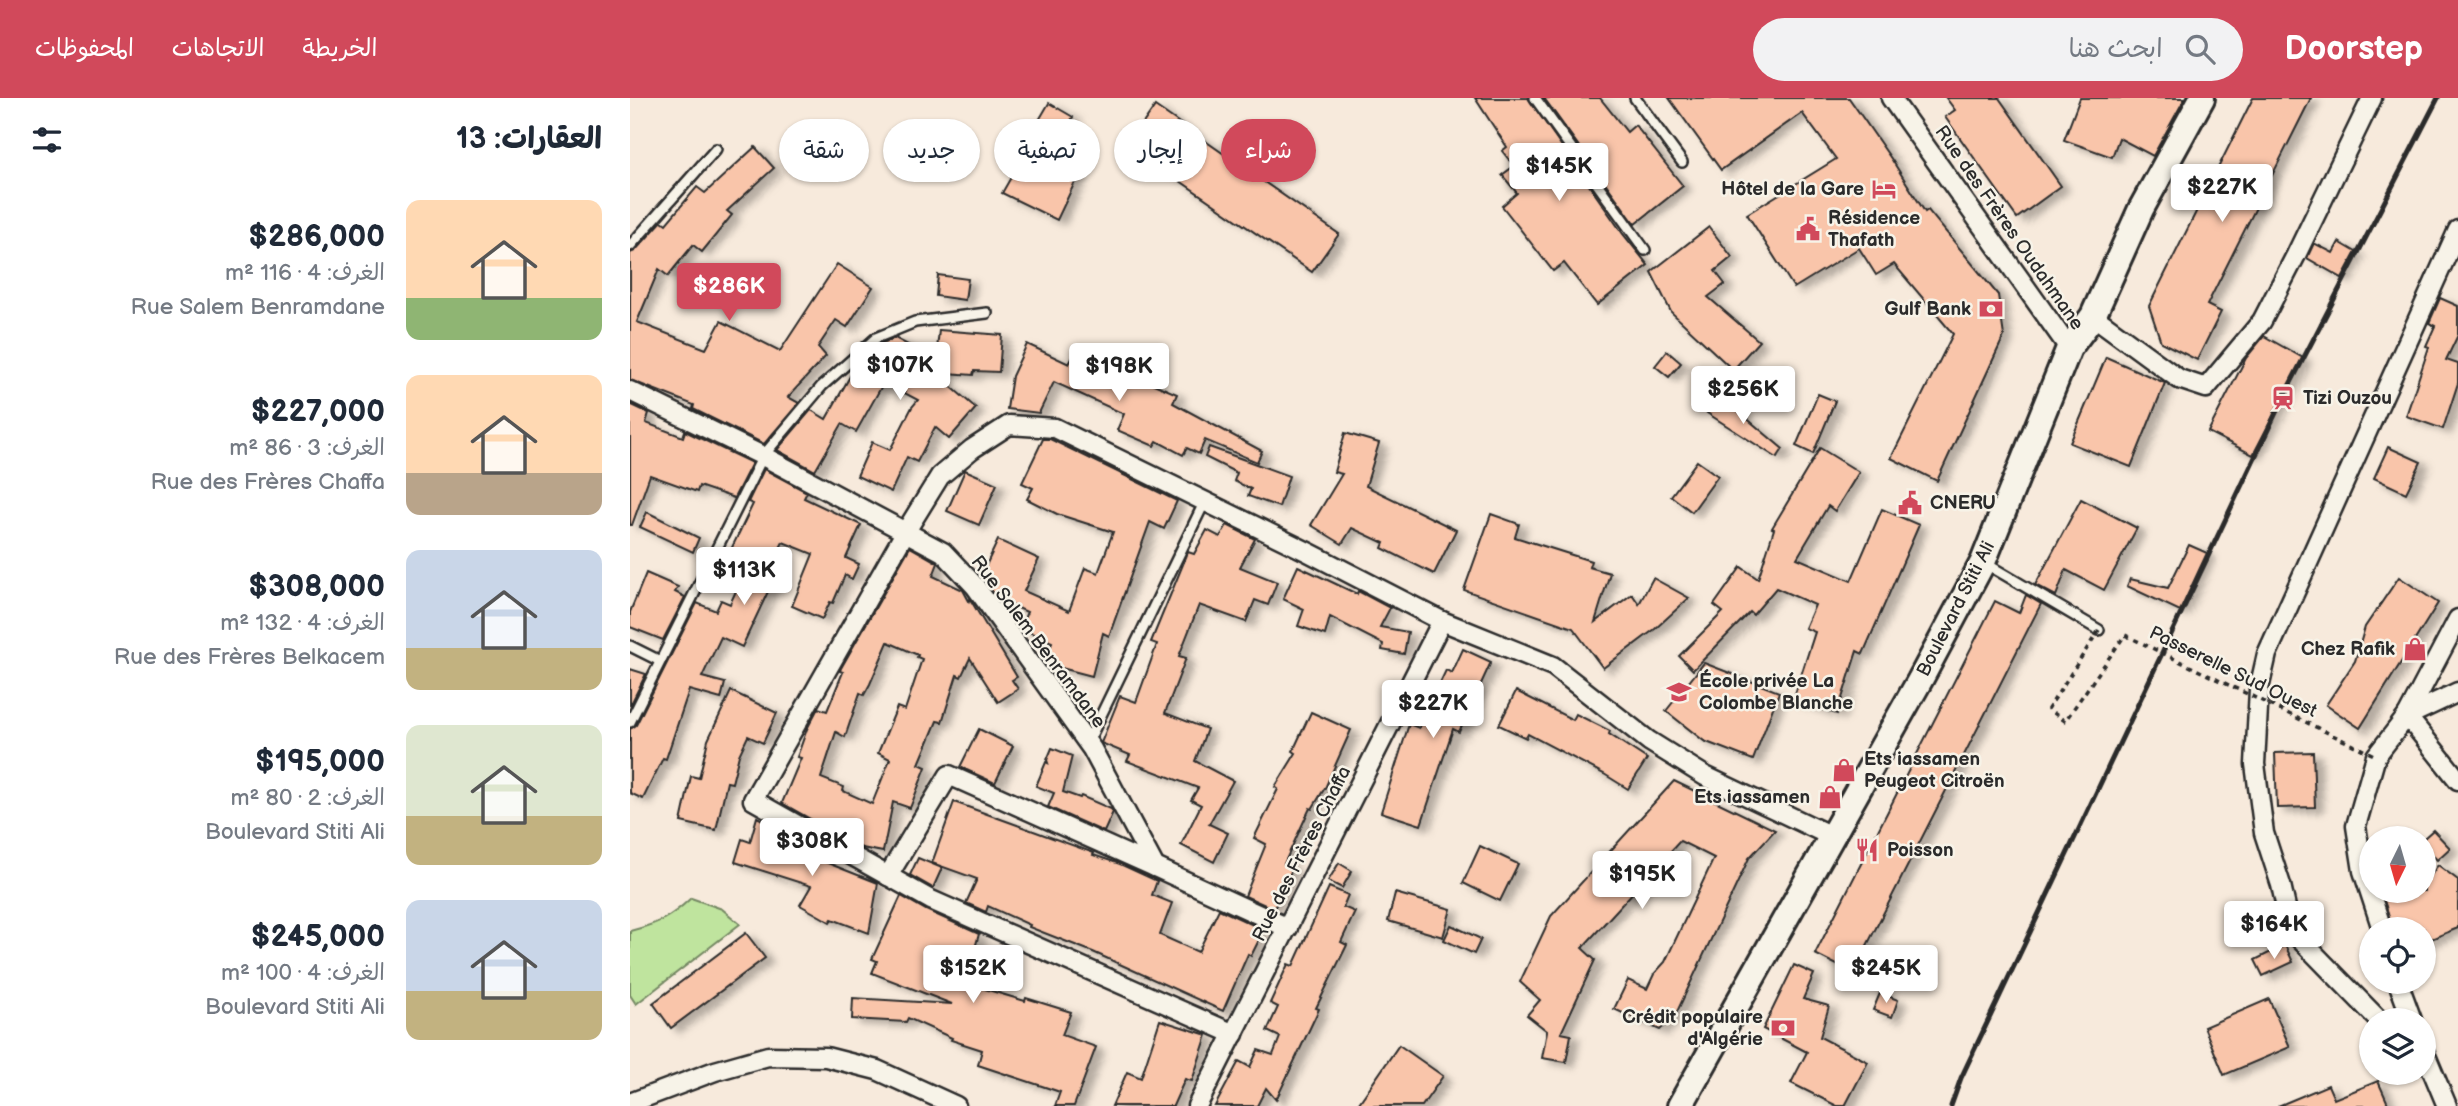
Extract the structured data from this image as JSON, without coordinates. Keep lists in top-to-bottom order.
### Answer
{
  "streets": {
    "main road": ["Boulevard Stiti Ali"],
    "street": ["Rue des Frères Oudahmane", "Rue Salem Benramdane", "Rue des Frères Chaffa"],
    "path": ["Passerelle Sud Ouest"]
  },
  "crossings": [
    ["Rue des Frères Oudahmane", "Boulevard Stiti Ali"]
  ],
  "places": {
    "hotel": ["Hôtel de la Gare"],
    "public building": ["Résidence Thafath", "CNERU"],
    "bank": ["Gulf Bank", "Crédit populaire d'Algérie"],
    "station": ["Tizi Ouzou"],
    "shop": ["Chez Rafik", "Ets iassamen Peugeot Citroën", "Ets iassamen"],
    "school or university": ["École privée La Colombe Blanche"],
    "restaurant": ["Poisson"]
  },
  "north": "bottom",
  "page": {
    "header": "Doorstep",
    "search": "ابحث هنا",
    "nav": ["الخريطة", "الاتجاهات", "المحفوظات"],
    "heading": "العقارات: 13",
    "chip": [
      "شراء",
      "إيجار",
      "تصفية",
      "جديد",
      "شقة"
    ],
    "price": [
      "$145K",
      "$227K",
      "$286K",
      "$107K",
      "$198K",
      "$256K",
      "$113K",
      "$227K",
      "$308K",
      "$195K",
      "$164K",
      "$152K",
      "$245K"
    ],
    "list": [
      {
        "name": "$286,000",
        "note": "الغرف: 4 · 116 m² · Rue Salem Benramdane"
      },
      {
        "name": "$227,000",
        "note": "الغرف: 3 · 86 m² · Rue des Frères Chaffa"
      },
      {
        "name": "$308,000",
        "note": "الغرف: 4 · 132 m² · Rue des Frères Belkacem"
      },
      {
        "name": "$195,000",
        "note": "الغرف: 2 · 80 m² · Boulevard Stiti Ali"
      },
      {
        "name": "$245,000",
        "note": "الغرف: 4 · 100 m² · Boulevard Stiti Ali"
      }
    ]
  }
}
